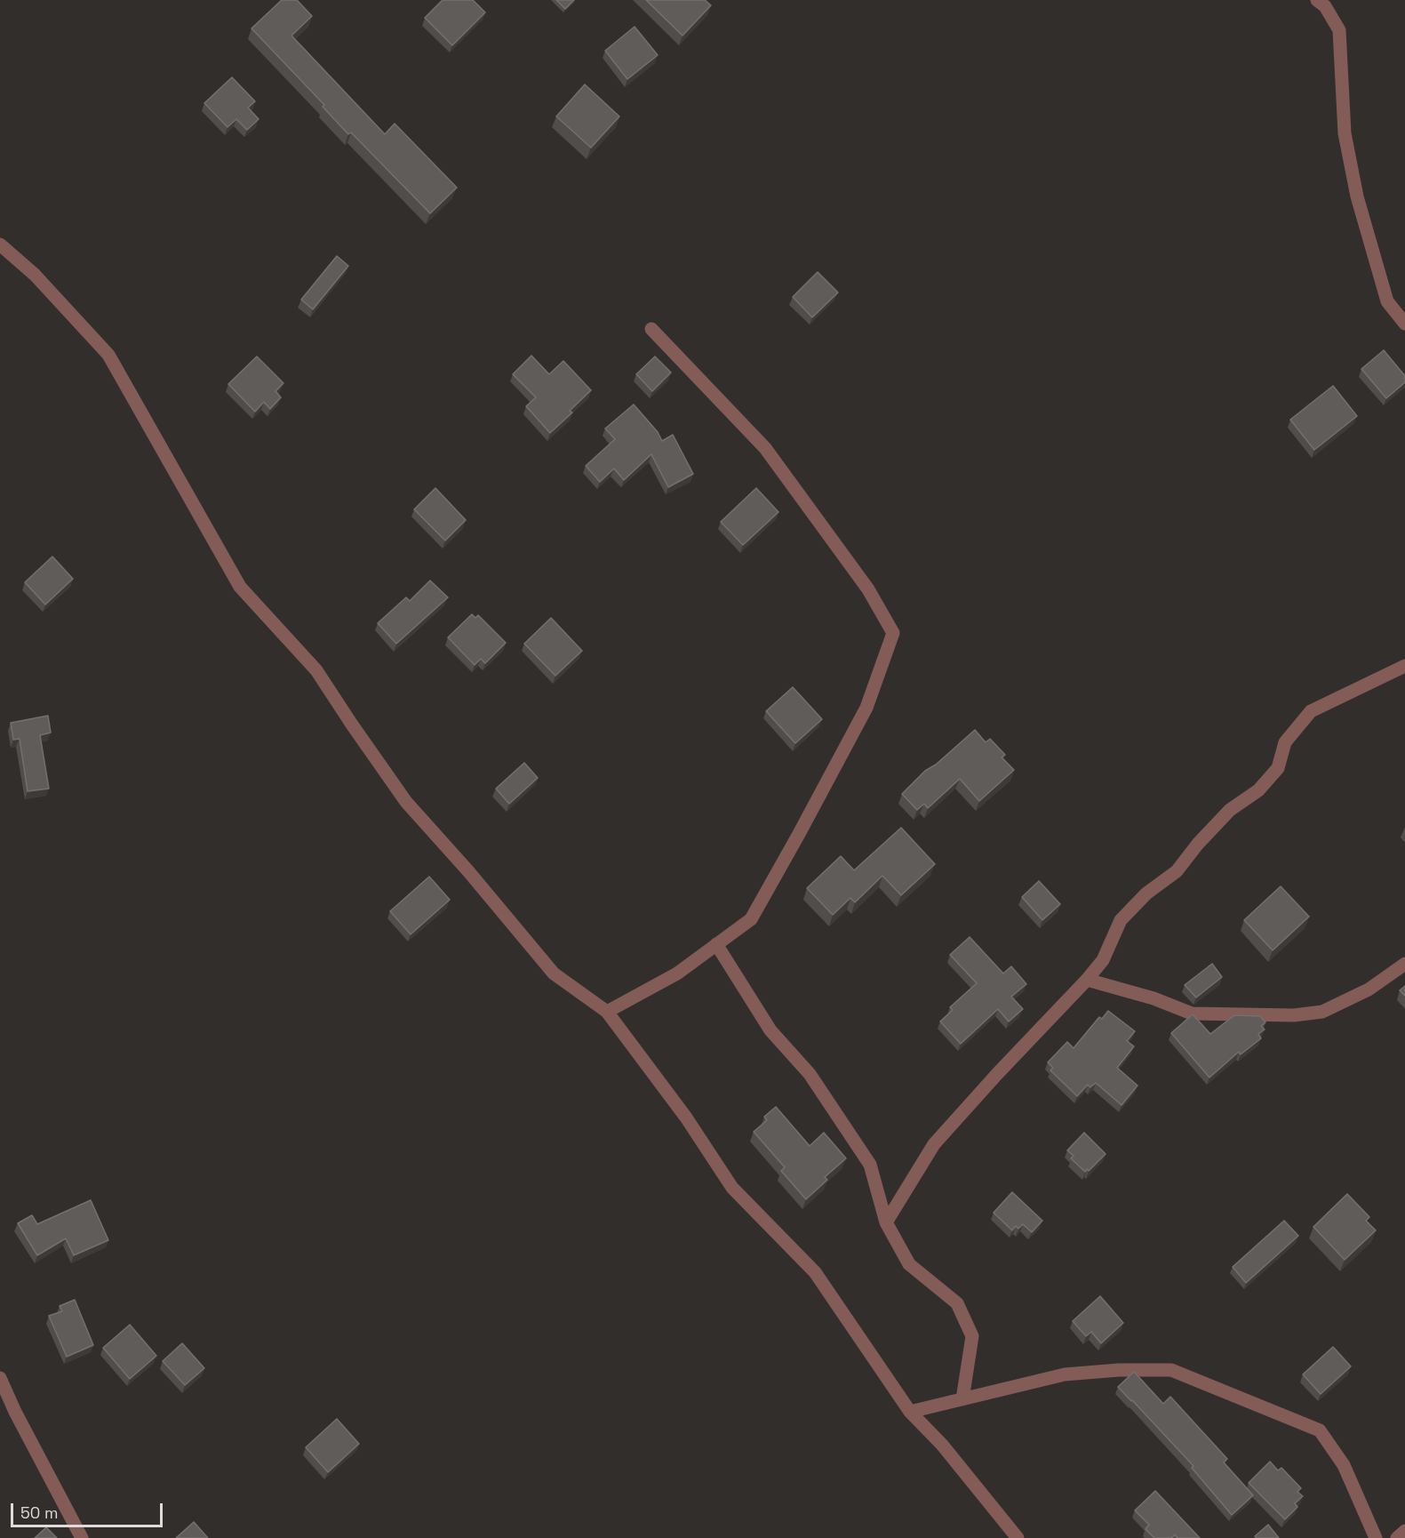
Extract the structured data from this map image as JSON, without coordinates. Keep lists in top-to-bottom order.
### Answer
{
  "scale_bar": "50 m"
}
